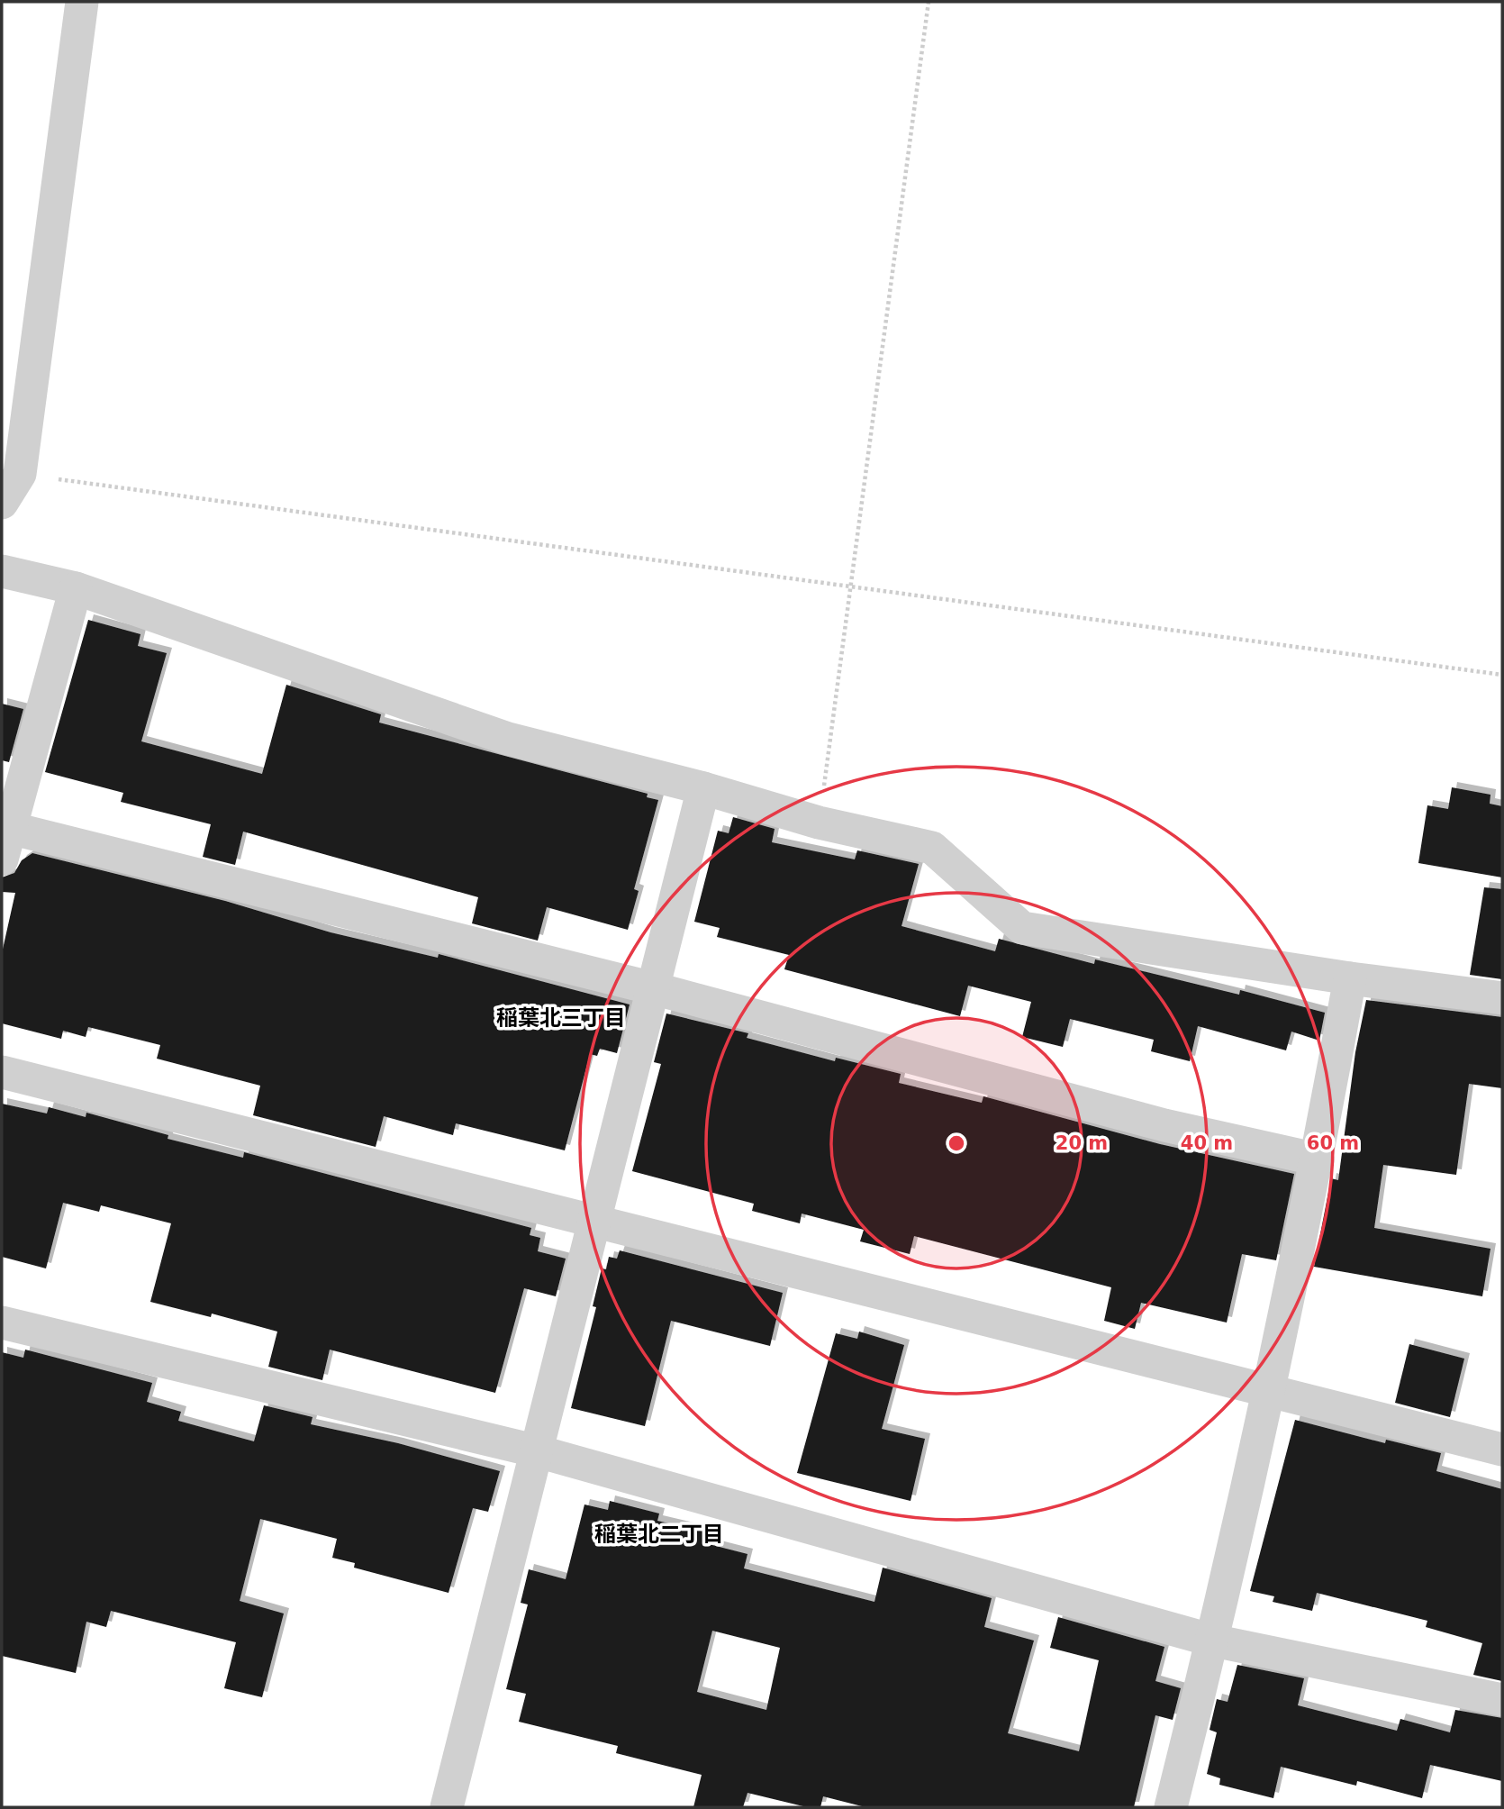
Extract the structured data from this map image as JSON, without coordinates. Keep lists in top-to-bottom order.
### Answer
{
  "districts": ["稲葉北三丁目", "稲葉北二丁目"],
  "rings": ["20 m", "40 m", "60 m"]
}
